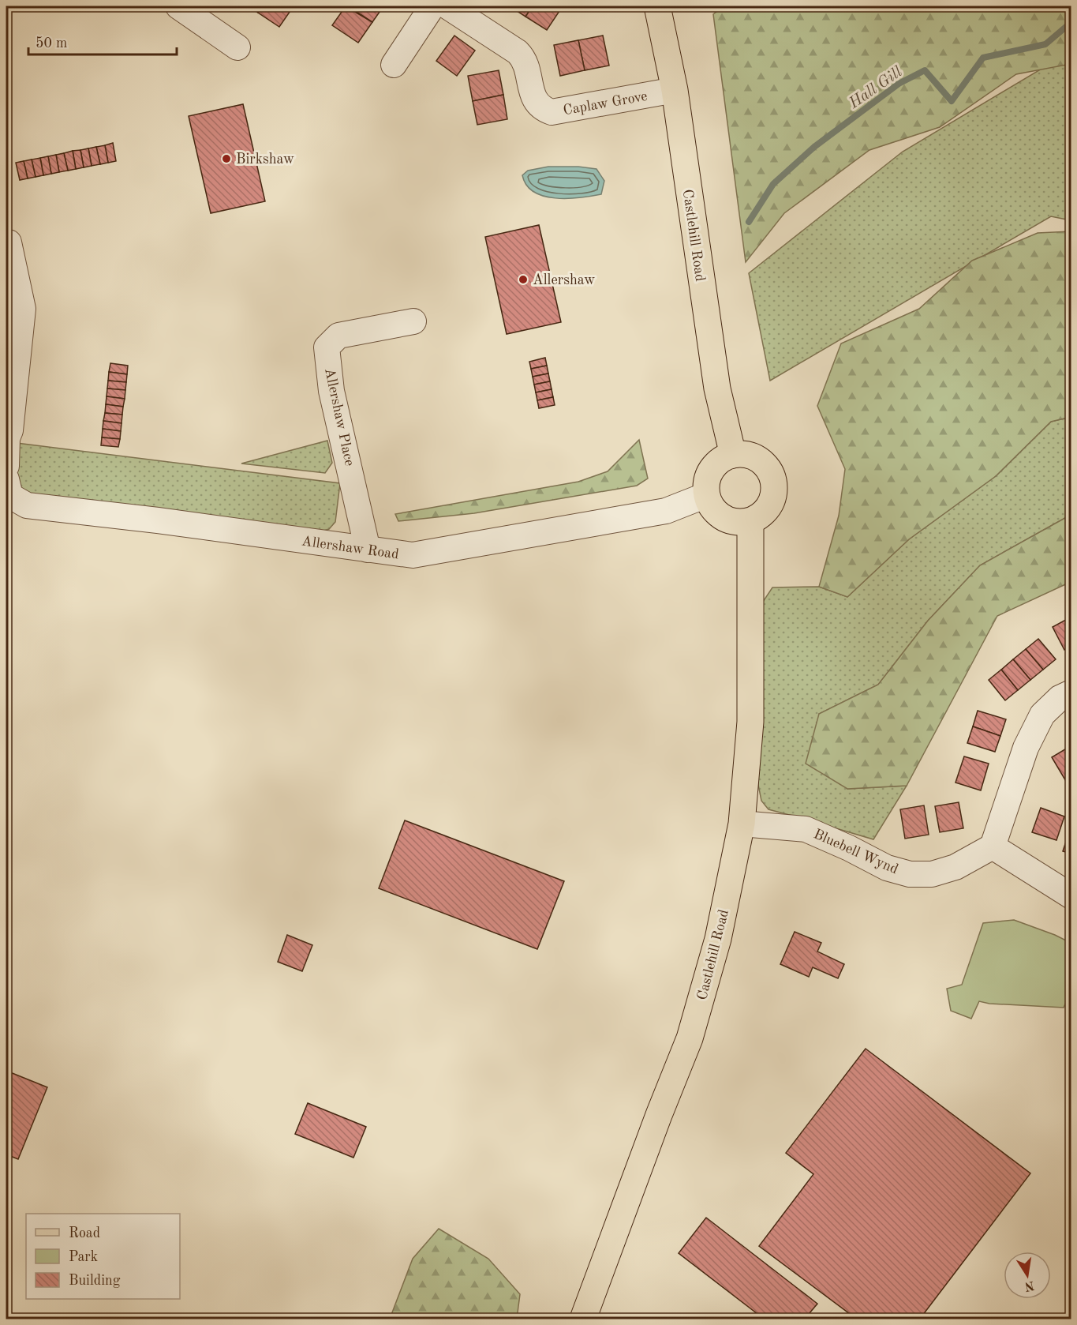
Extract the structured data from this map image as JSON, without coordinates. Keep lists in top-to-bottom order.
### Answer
{
  "streets": {
    "main road": ["Castlehill Road"],
    "street": [
      "Caplaw Grove",
      "Allershaw Place",
      "Allershaw Road",
      "Bluebell Wynd"
    ]
  },
  "crossings": [
    ["Caplaw Grove", "Castlehill Road"],
    ["Castlehill Road", "Allershaw Road"],
    ["Castlehill Road", "Bluebell Wynd"],
    ["Allershaw Place", "Allershaw Road"]
  ],
  "water": ["Hall Gill"],
  "places": ["Birkshaw", "Allershaw"],
  "legend": ["Road", "Park", "Building"],
  "scale_bar": "50 m",
  "north": "bottom"
}
